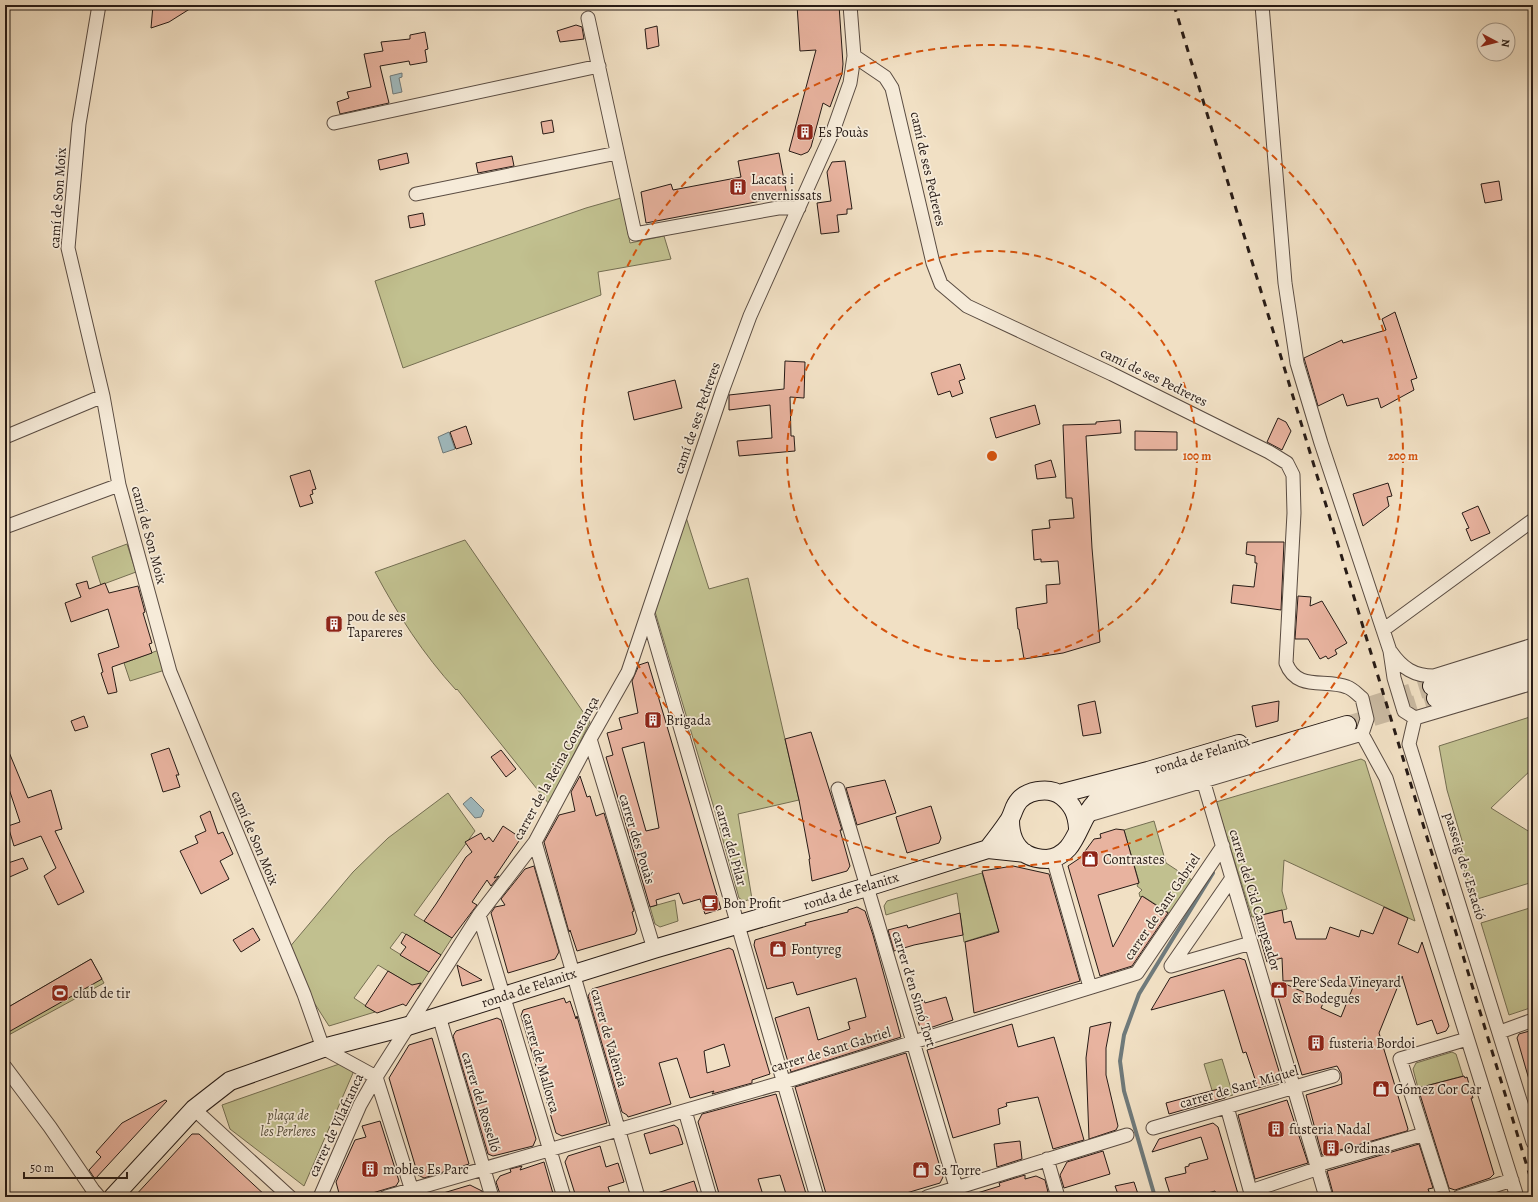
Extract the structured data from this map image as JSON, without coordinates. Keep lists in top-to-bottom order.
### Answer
{
  "streets": {
    "main road": ["ronda de Felanitx"],
    "street": [
      "camí de ses Pedreres",
      "camí de Son Moix",
      "carrer de la Reina Constança",
      "carrer des Pouàs",
      "carrer del Pilar",
      "passeig de s'Estació",
      "carrer del Cid Campeador",
      "carrer de Sant Gabriel",
      "carrer d'en Simó Tort",
      "carrer de València",
      "carrer de Mallorca",
      "carrer de Sant Miquel",
      "carrer del Rosselló",
      "carrer de Vilafranca"
    ]
  },
  "crossings": [
    ["camí de ses Pedreres", "ronda de Felanitx"],
    ["camí de ses Pedreres", "carrer de la Reina Constança"],
    ["camí de ses Pedreres", "carrer del Pilar"],
    ["camí de Son Moix", "ronda de Felanitx"],
    ["ronda de Felanitx", "carrer de la Reina Constança"],
    ["ronda de Felanitx", "carrer des Pouàs"],
    ["ronda de Felanitx", "carrer del Pilar"],
    ["ronda de Felanitx", "carrer d'en Simó Tort"],
    ["ronda de Felanitx", "carrer de València"],
    ["ronda de Felanitx", "carrer de Mallorca"],
    ["ronda de Felanitx", "carrer del Rosselló"],
    ["ronda de Felanitx", "carrer de Vilafranca"],
    ["carrer de la Reina Constança", "carrer des Pouàs"],
    ["carrer de la Reina Constança", "carrer del Pilar"],
    ["carrer de la Reina Constança", "carrer de València"],
    ["carrer de la Reina Constança", "carrer de Mallorca"],
    ["carrer de la Reina Constança", "carrer de Vilafranca"],
    ["carrer del Pilar", "carrer de Sant Gabriel"],
    ["carrer del Cid Campeador", "carrer de Sant Gabriel"],
    ["carrer del Cid Campeador", "carrer de Sant Miquel"],
    ["carrer de Sant Gabriel", "carrer d'en Simó Tort"],
    ["carrer de Sant Gabriel", "carrer de València"],
    ["carrer de Sant Gabriel", "carrer de Mallorca"],
    ["carrer de Sant Gabriel", "carrer del Rosselló"]
  ],
  "parks": ["plaça de les Perleres"],
  "places": {
    "building": [
      "Es Pouàs",
      "Lacats i envernissats",
      "pou de ses Tapareres",
      "Brigada",
      "fusteria Bordoi",
      "fusteria Nadal",
      "Ordinas",
      "mobles Es Parc"
    ],
    "shop": [
      "Contrastes",
      "Fontyreg",
      "Pere Seda Vineyard & Bodegues",
      "Gómez Cor Car",
      "Sa Torre"
    ],
    "cafe": ["Bon Profit"],
    "sports": ["club de tir"]
  },
  "scale_bar": "50 m",
  "north": "right",
  "rings": ["100 m", "200 m"]
}
